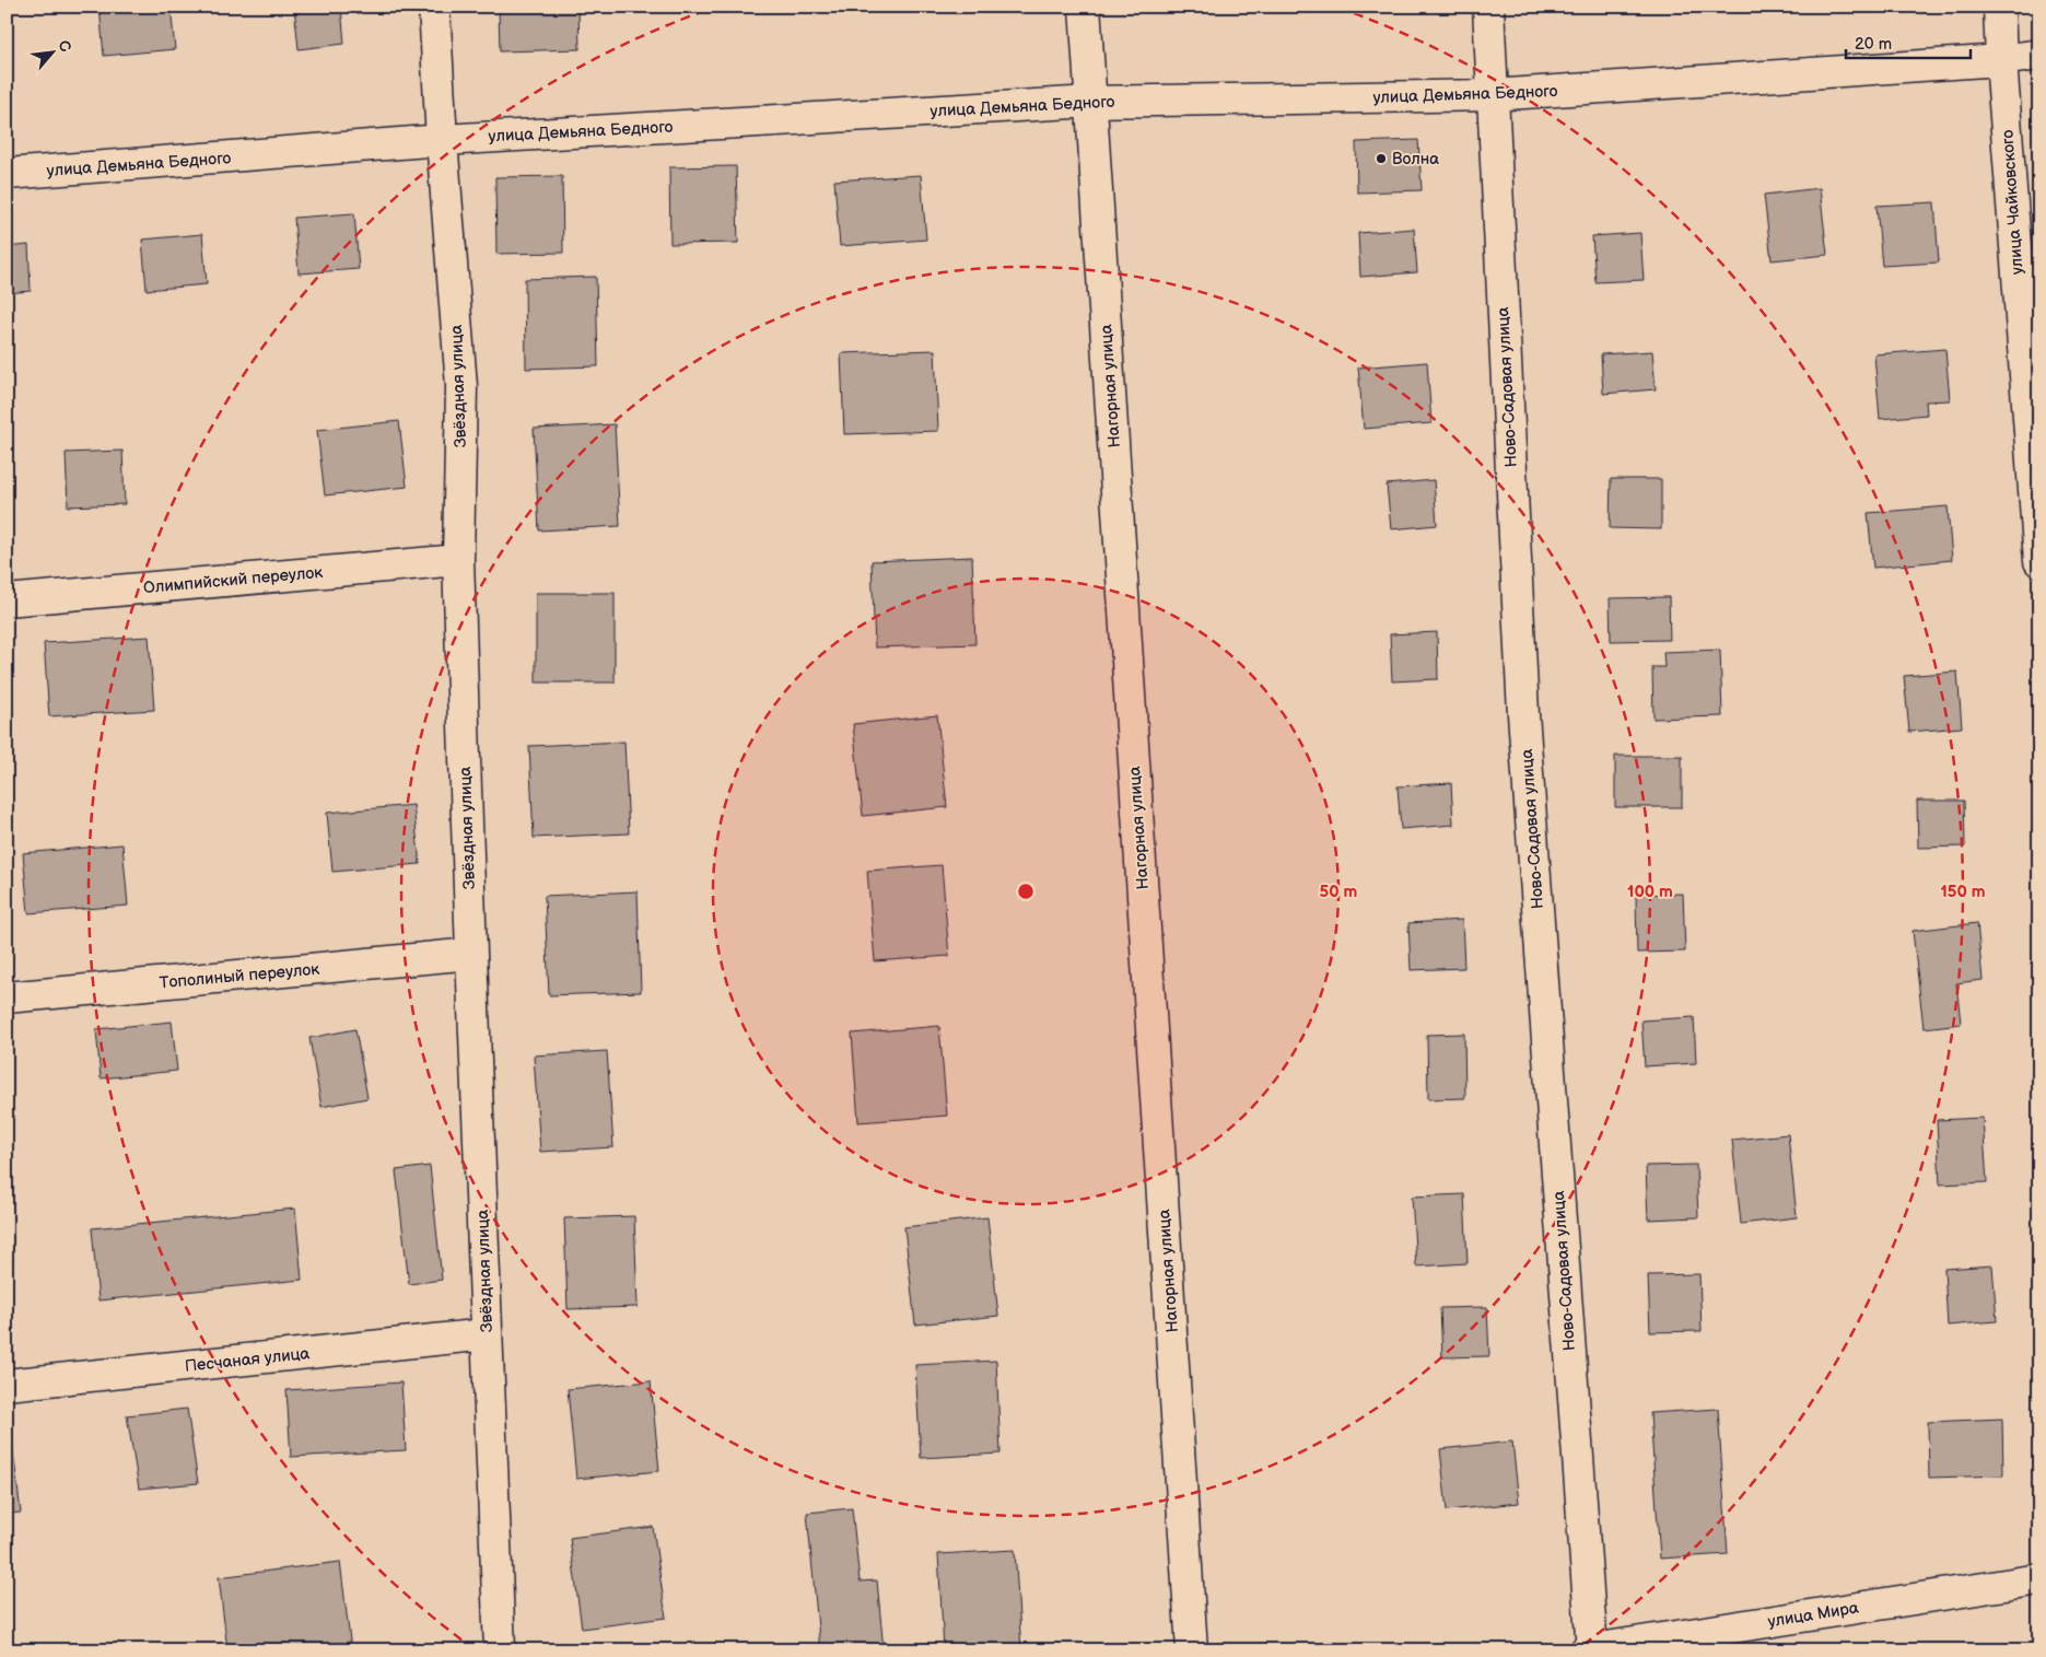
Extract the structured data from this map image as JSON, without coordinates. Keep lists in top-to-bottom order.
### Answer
{
  "streets": {
    "street": [
      "улица Демьяна Бедного",
      "улица Чайковского",
      "Звёздная улица",
      "Нагорная улица",
      "Ново-Садовая улица",
      "Олимпийский переулок",
      "Тополиный переулок",
      "Песчаная улица",
      "улица Мира"
    ]
  },
  "crossings": [
    ["улица Демьяна Бедного", "улица Чайковского"],
    ["улица Демьяна Бедного", "Звёздная улица"],
    ["улица Демьяна Бедного", "Нагорная улица"],
    ["улица Демьяна Бедного", "Ново-Садовая улица"],
    ["Звёздная улица", "Олимпийский переулок"],
    ["Звёздная улица", "Тополиный переулок"],
    ["Звёздная улица", "Песчаная улица"],
    ["Ново-Садовая улица", "улица Мира"]
  ],
  "places": ["Волна"],
  "scale_bar": "20 m",
  "north": "top right",
  "rings": ["50 m", "100 m", "150 m"]
}
